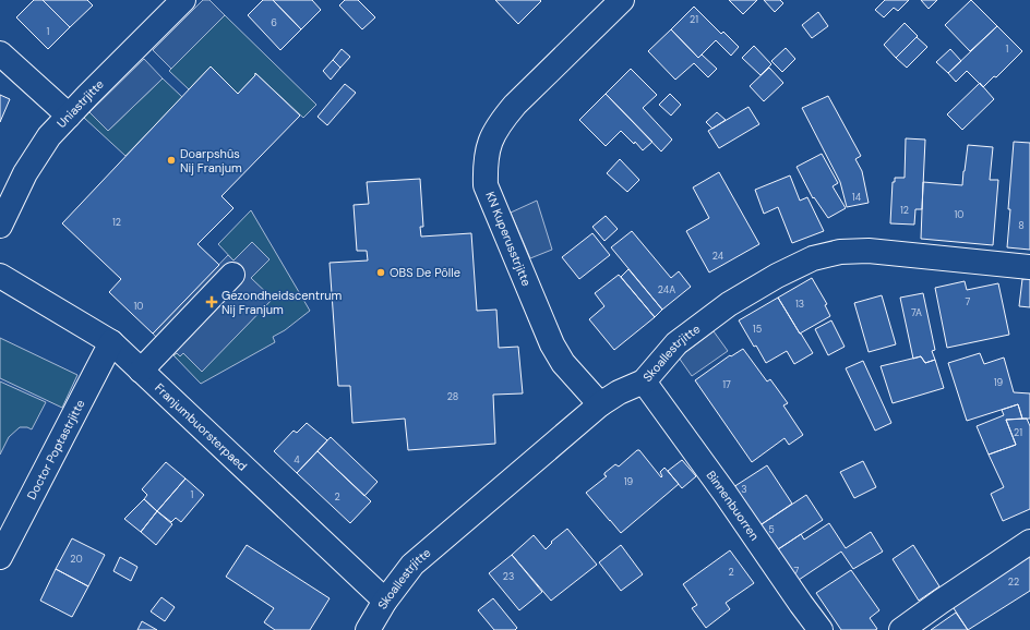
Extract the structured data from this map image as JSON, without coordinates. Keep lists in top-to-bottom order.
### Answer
{
  "streets": {
    "street": [
      "Uniastrjitte",
      "KN Kuperusstrjitte",
      "Skoallestrjitte",
      "Franjumbuorsterpaed",
      "Doctor Poptastrjitte",
      "Binnenbuorren"
    ]
  },
  "crossings": [
    ["KN Kuperusstrjitte", "Skoallestrjitte"],
    ["Skoallestrjitte", "Franjumbuorsterpaed"],
    ["Skoallestrjitte", "Binnenbuorren"],
    ["Franjumbuorsterpaed", "Doctor Poptastrjitte"]
  ],
  "places": {
    "other": ["Doarpshûs Nij Franjum", "OBS De Pôlle"],
    "health": ["Gezondheidscentrum Nij Franjum"]
  },
  "house_numbers": [
    "21",
    "6",
    "1",
    "1",
    "14",
    "12",
    "10",
    "12",
    "8",
    "24",
    "24A",
    "7",
    "13",
    "10",
    "7A",
    "15",
    "19",
    "17",
    "28",
    "21",
    "4",
    "19",
    "3",
    "1",
    "2",
    "5",
    "20",
    "7",
    "2",
    "23",
    "22"
  ]
}
